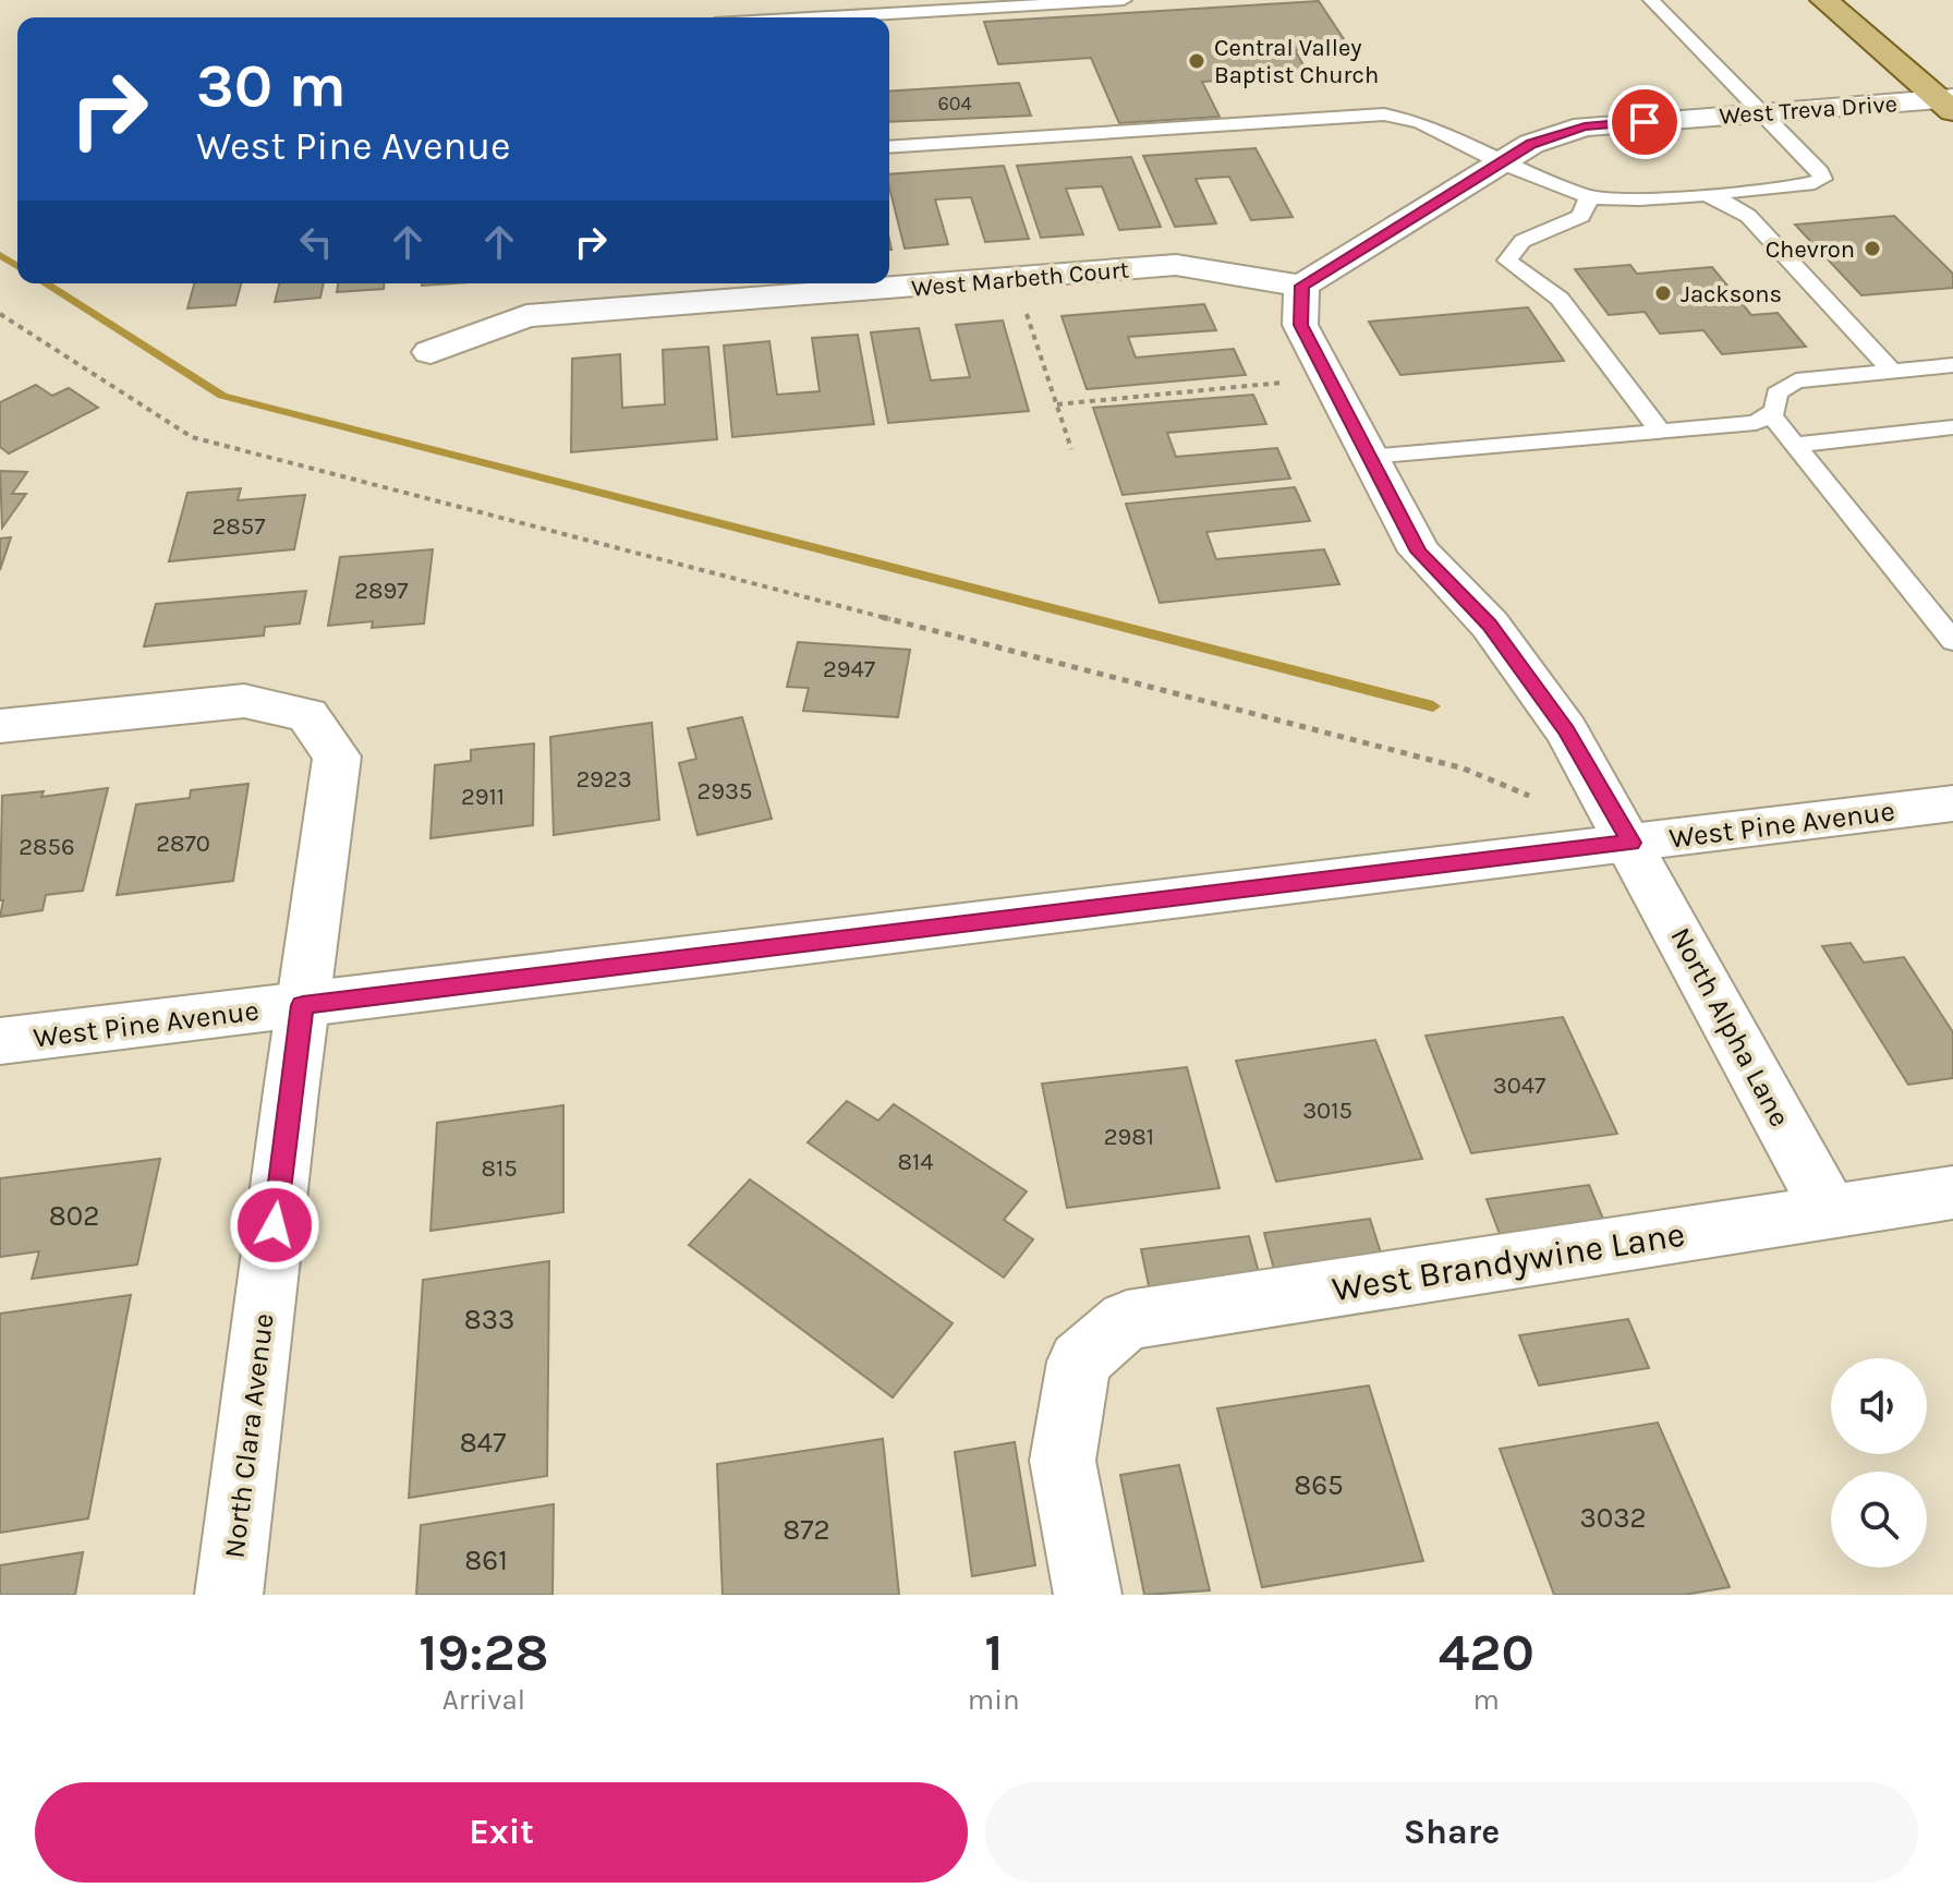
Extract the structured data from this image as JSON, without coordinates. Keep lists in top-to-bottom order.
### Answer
{
  "streets": {
    "street": [
      "West Treva Drive",
      "West Marbeth Court",
      "West Pine Avenue",
      "North Alpha Lane",
      "West Brandywine Lane",
      "North Clara Avenue"
    ]
  },
  "crossings": [
    ["West Treva Drive", "West Marbeth Court"],
    ["West Treva Drive", "North Alpha Lane"],
    ["West Marbeth Court", "North Alpha Lane"],
    ["West Pine Avenue", "North Alpha Lane"],
    ["West Pine Avenue", "North Clara Avenue"],
    ["North Alpha Lane", "West Brandywine Lane"]
  ],
  "places": ["Central Valley Baptist Church", "Chevron", "Jacksons"],
  "house_numbers": [
    "604",
    "2857",
    "2897",
    "2947",
    "2923",
    "2935",
    "2911",
    "2870",
    "2856",
    "3047",
    "3015",
    "2981",
    "814",
    "815",
    "802",
    "833",
    "847",
    "865",
    "3032",
    "872",
    "861"
  ],
  "page": {
    "turn": ["30 m", "West Pine Avenue"],
    "eta": [
      "19:28",
      "Arrival",
      "1",
      "min",
      "420",
      "m"
    ],
    "buttons": ["Exit", "Share"]
  }
}
